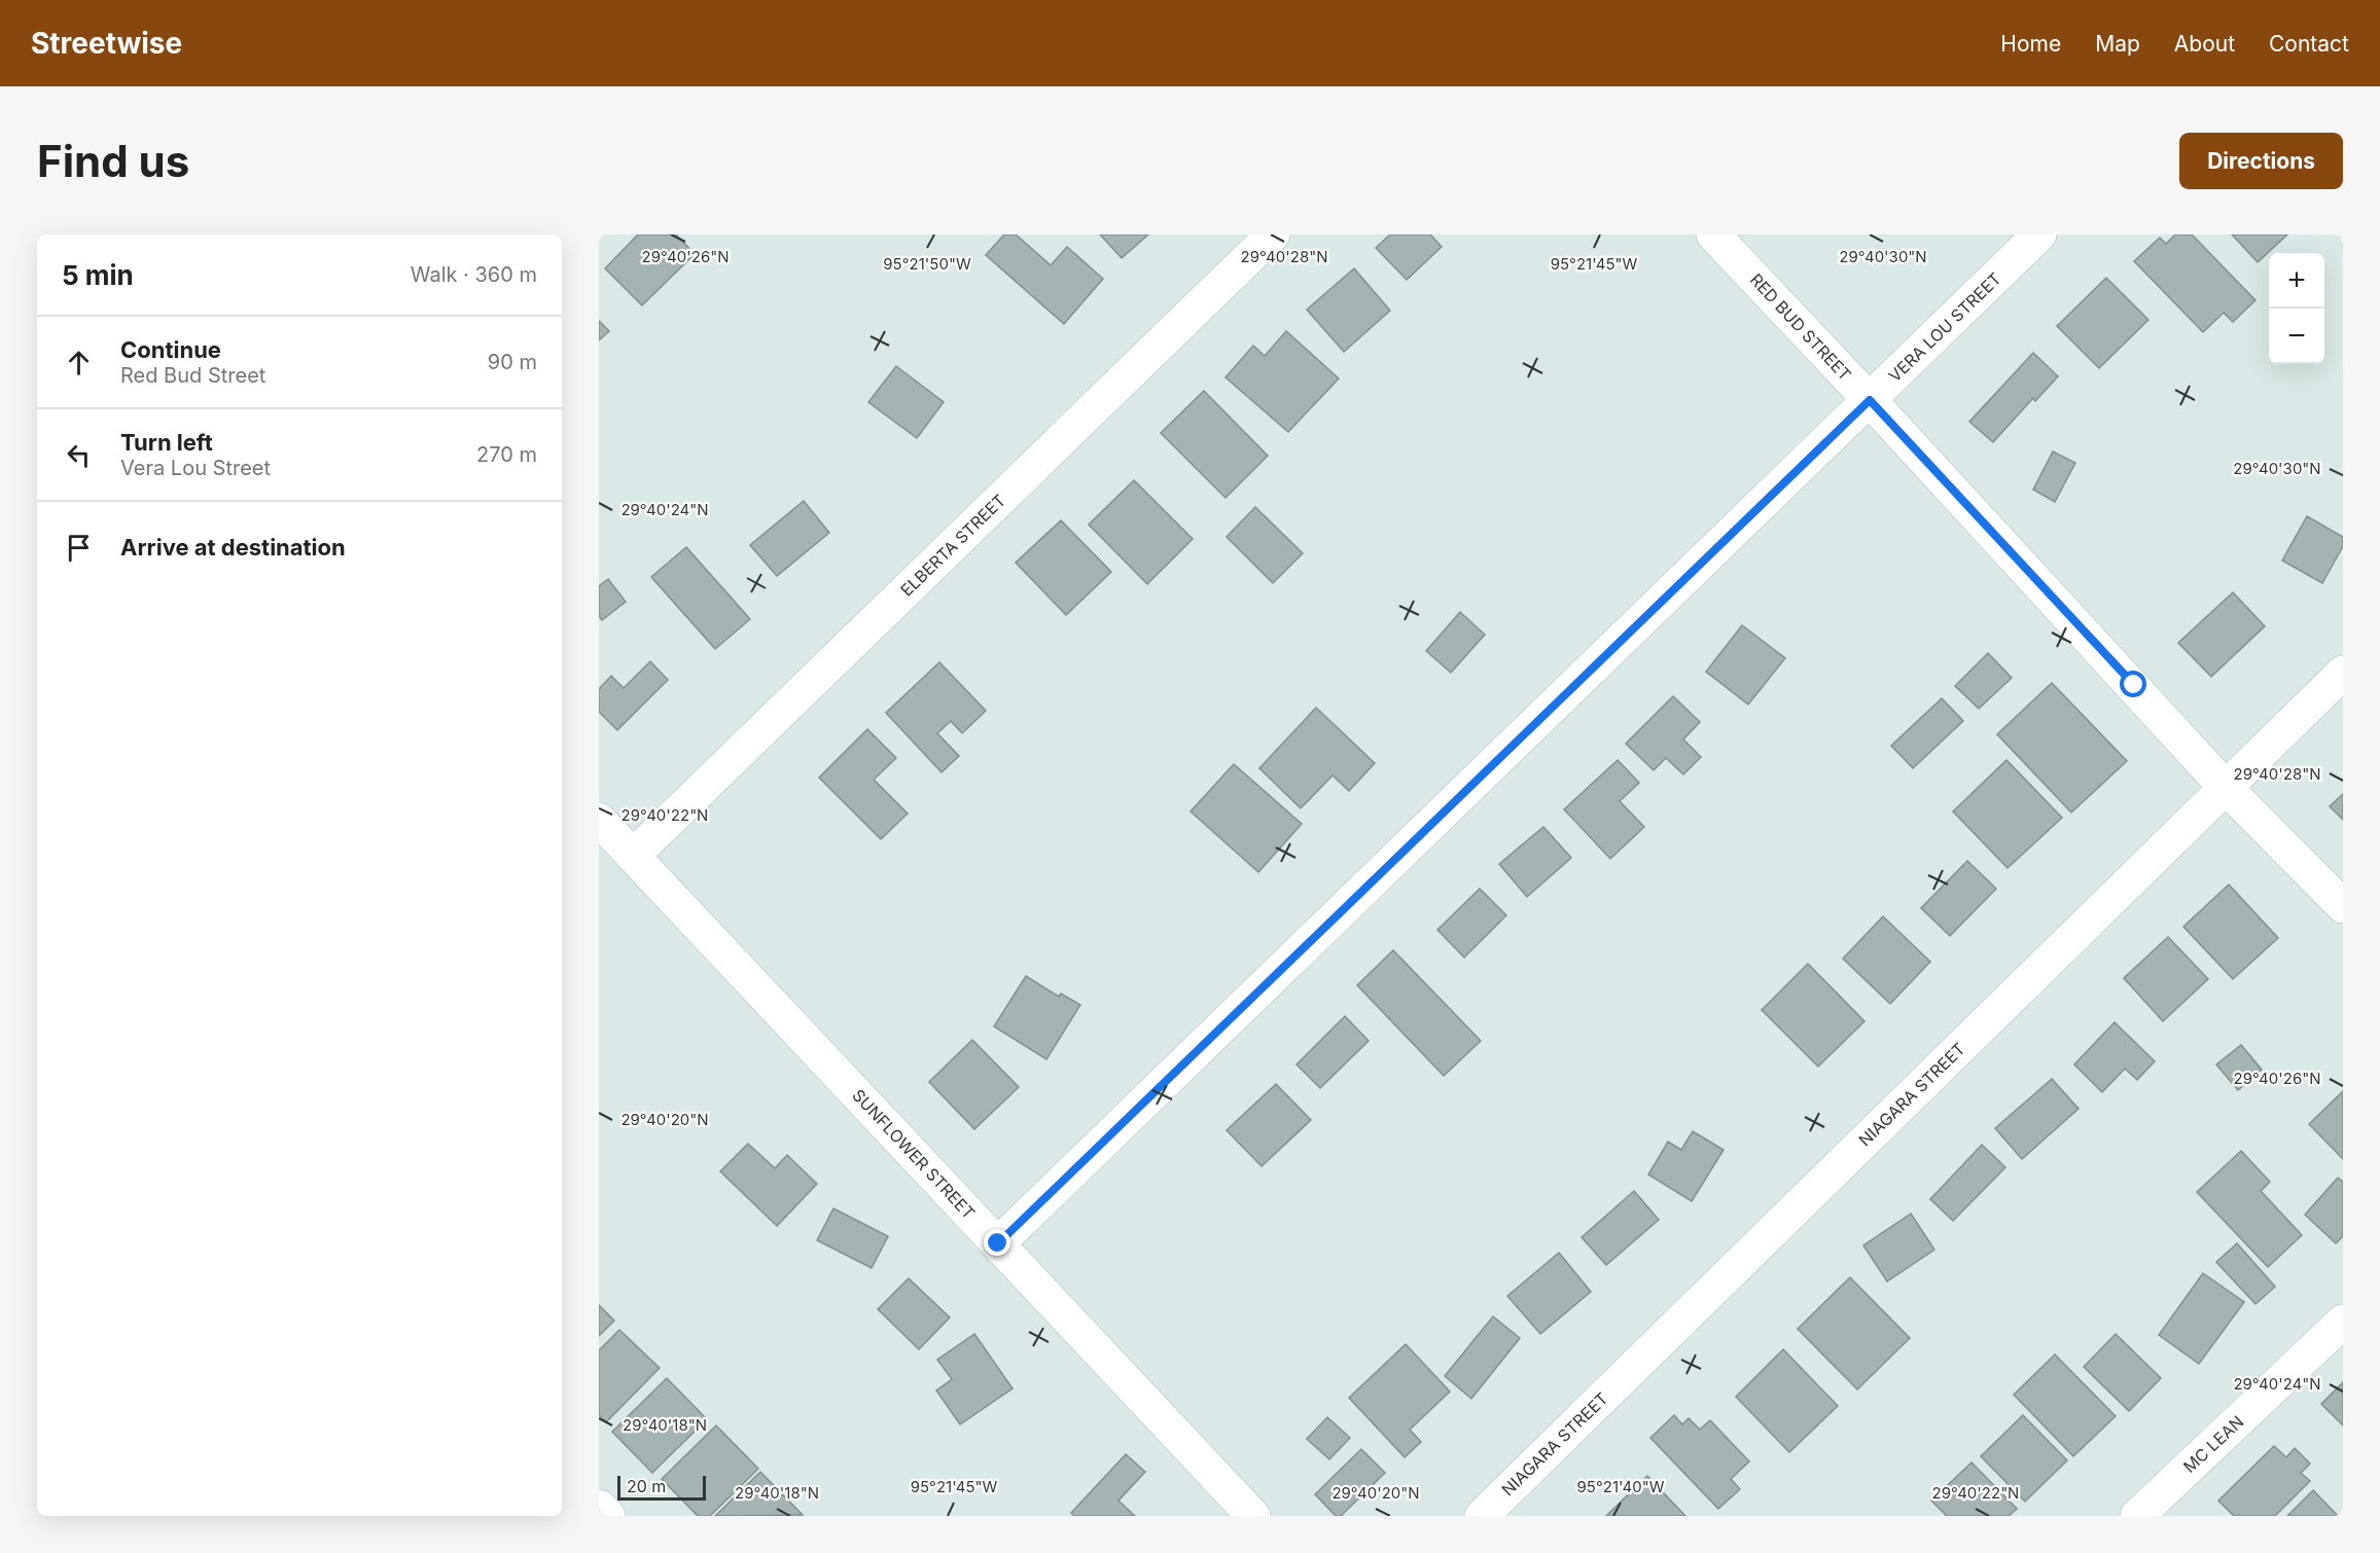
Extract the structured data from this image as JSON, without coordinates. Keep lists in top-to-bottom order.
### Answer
{
  "streets": {
    "street": [
      "RED BUD STREET",
      "VERA LOU STREET",
      "ELBERTA STREET",
      "NIAGARA STREET",
      "SUNFLOWER STREET",
      "MC LEAN"
    ]
  },
  "crossings": [
    ["RED BUD STREET", "VERA LOU STREET"],
    ["RED BUD STREET", "NIAGARA STREET"],
    ["VERA LOU STREET", "SUNFLOWER STREET"],
    ["ELBERTA STREET", "SUNFLOWER STREET"]
  ],
  "scale_bar": "20 m",
  "page": {
    "header": "Streetwise",
    "nav": [
      "Home",
      "Map",
      "About",
      "Contact"
    ],
    "buttons": "Directions",
    "title": "Find us",
    "heading": ["5 min", "Walk · 360 m"],
    "map_buttons": ["+", "−"],
    "list": [
      ["Continue", "Red Bud Street", "90 m"],
      ["Turn left", "Vera Lou Street", "270 m"],
      "Arrive at destination"
    ],
    "scale": "20 m"
  },
  "coordinates": [
    "29°40'26\"N",
    "29°40'28\"N",
    "29°40'30\"N",
    "95°21'50\"W",
    "95°21'45\"W",
    "29°40'24\"N",
    "29°40'22\"N",
    "29°40'20\"N",
    "29°40'18\"N",
    "95°21'40\"W"
  ]
}
